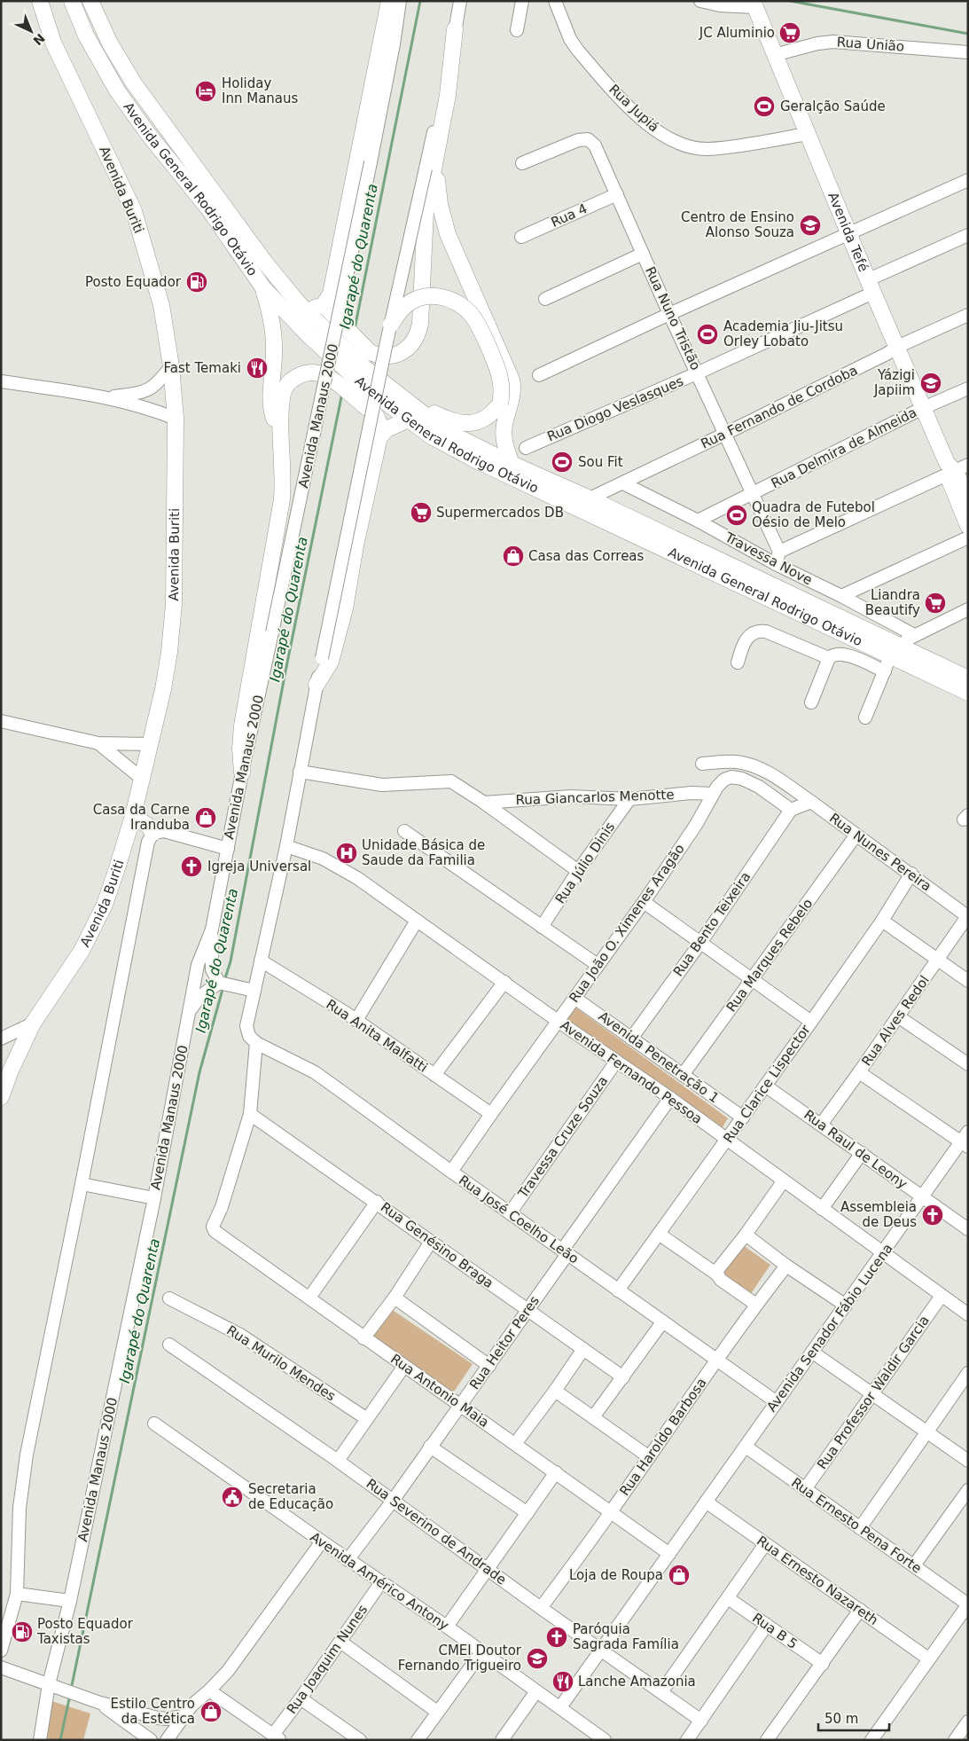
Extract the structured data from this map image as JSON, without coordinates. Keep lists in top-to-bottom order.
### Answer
{
  "streets": {
    "main road": ["Avenida Buriti", "Avenida General Rodrigo Otávio", "Avenida Tefé"],
    "street": [
      "Rua União",
      "Rua Jupiá",
      "Rua 4",
      "Rua Nuno Tristão",
      "Rua Fernando de Cordoba",
      "Rua Diogo Veslasques",
      "Avenida Manaus 2000",
      "Rua Delmira de Almeida",
      "Travessa Nove",
      "Rua Giancarlos Menotte",
      "Rua Nunes Pereira",
      "Rua Júlio Dinis",
      "Rua João O. Ximenes Aragão",
      "Rua Bento Teixeira",
      "Rua Marques Rebelo",
      "Rua Alves Redol",
      "Rua Anita Malfatti",
      "Avenida Penetração 1",
      "Avenida Fernando Pessoa",
      "Rua Clarice Lispector",
      "Travessa Cruze Souza",
      "Rua Raul de Leony",
      "Rua José Coelho Leão",
      "Rua Genésino Braga",
      "Avenida Senador Fábio Lucena",
      "Rua Heitor Peres",
      "Rua Murilo Mendes",
      "Rua Antonio Maia",
      "Rua Professor Waldir Garcia",
      "Rua Haroldo Barbosa",
      "Rua Ernesto Pena Forte",
      "Rua Severino de Andrade",
      "Rua Ernesto Nazareth",
      "Avenida Américo Antony",
      "Rua B 5",
      "Rua Joaquim Nunes"
    ]
  },
  "crossings": [
    ["Rua União", "Avenida Tefé"],
    ["Rua Jupiá", "Avenida Tefé"],
    ["Avenida General Rodrigo Otávio", "Rua Fernando de Cordoba"],
    ["Rua 4", "Rua Nuno Tristão"],
    ["Avenida Tefé", "Rua Fernando de Cordoba"],
    ["Avenida Tefé", "Rua Diogo Veslasques"],
    ["Avenida Tefé", "Rua Delmira de Almeida"],
    ["Rua Nuno Tristão", "Rua Fernando de Cordoba"],
    ["Rua Nuno Tristão", "Rua Diogo Veslasques"],
    ["Rua Nuno Tristão", "Rua Delmira de Almeida"],
    ["Rua Nuno Tristão", "Travessa Nove"],
    ["Rua Fernando de Cordoba", "Travessa Nove"],
    ["Rua Delmira de Almeida", "Travessa Nove"],
    ["Rua Giancarlos Menotte", "Rua Júlio Dinis"],
    ["Rua Giancarlos Menotte", "Rua João O. Ximenes Aragão"],
    ["Rua Nunes Pereira", "Rua Marques Rebelo"],
    ["Rua Nunes Pereira", "Rua Alves Redol"],
    ["Rua Nunes Pereira", "Rua Clarice Lispector"],
    ["Rua João O. Ximenes Aragão", "Rua Bento Teixeira"],
    ["Rua João O. Ximenes Aragão", "Rua Anita Malfatti"],
    ["Rua João O. Ximenes Aragão", "Avenida Penetração 1"],
    ["Rua João O. Ximenes Aragão", "Avenida Fernando Pessoa"],
    ["Rua João O. Ximenes Aragão", "Rua José Coelho Leão"],
    ["Rua Bento Teixeira", "Avenida Penetração 1"],
    ["Rua Marques Rebelo", "Avenida Penetração 1"],
    ["Rua Alves Redol", "Rua Raul de Leony"],
    ["Avenida Penetração 1", "Rua Clarice Lispector"],
    ["Avenida Fernando Pessoa", "Rua Clarice Lispector"],
    ["Avenida Fernando Pessoa", "Travessa Cruze Souza"],
    ["Avenida Fernando Pessoa", "Avenida Senador Fábio Lucena"],
    ["Avenida Fernando Pessoa", "Rua Heitor Peres"],
    ["Avenida Fernando Pessoa", "Rua Professor Waldir Garcia"],
    ["Rua Clarice Lispector", "Rua Raul de Leony"],
    ["Rua Clarice Lispector", "Rua José Coelho Leão"],
    ["Travessa Cruze Souza", "Rua José Coelho Leão"],
    ["Rua Raul de Leony", "Avenida Senador Fábio Lucena"],
    ["Rua José Coelho Leão", "Avenida Senador Fábio Lucena"],
    ["Rua José Coelho Leão", "Rua Heitor Peres"],
    ["Rua José Coelho Leão", "Rua Haroldo Barbosa"],
    ["Rua Genésino Braga", "Rua Heitor Peres"],
    ["Rua Genésino Braga", "Rua Antonio Maia"],
    ["Avenida Senador Fábio Lucena", "Rua Antonio Maia"],
    ["Avenida Senador Fábio Lucena", "Rua Ernesto Pena Forte"],
    ["Avenida Senador Fábio Lucena", "Rua Severino de Andrade"],
    ["Avenida Senador Fábio Lucena", "Rua Ernesto Nazareth"],
    ["Avenida Senador Fábio Lucena", "Avenida Américo Antony"],
    ["Rua Heitor Peres", "Rua Antonio Maia"],
    ["Rua Heitor Peres", "Rua Severino de Andrade"],
    ["Rua Heitor Peres", "Avenida Américo Antony"],
    ["Rua Antonio Maia", "Rua Haroldo Barbosa"],
    ["Rua Professor Waldir Garcia", "Rua Ernesto Pena Forte"],
    ["Rua Haroldo Barbosa", "Rua Severino de Andrade"],
    ["Avenida Américo Antony", "Rua Joaquim Nunes"]
  ],
  "water": ["Igarapé do Quarenta"],
  "places": {
    "supermarket": ["JC Aluminio", "Supermercados DB", "Liandra Beautify"],
    "hotel": ["Holiday Inn Manaus"],
    "sports": [
      "Geralção Saúde",
      "Academia Jiu-Jitsu Orley Lobato",
      "Sou Fit",
      "Quadra de Futebol Oésio de Melo"
    ],
    "school or university": ["Centro de Ensino Alonso Souza", "Yázigi Japiim", "CMEI Doutor Fernando Trigueiro"],
    "fuel station": ["Posto Equador", "Posto Equador Taxistas"],
    "restaurant": ["Fast Temaki", "Lanche Amazonia"],
    "shop": [
      "Casa das Correas",
      "Casa da Carne Iranduba",
      "Loja de Roupa",
      "Estilo Centro da Estética"
    ],
    "hospital": ["Unidade Básica de Saude da Familia"],
    "church": ["Igreja Universal", "Assembleia de Deus", "Paróquia Sagrada Família"],
    "public building": ["Secretaria de Educação"]
  },
  "scale_bar": "50 m",
  "north": "bottom right"
}
